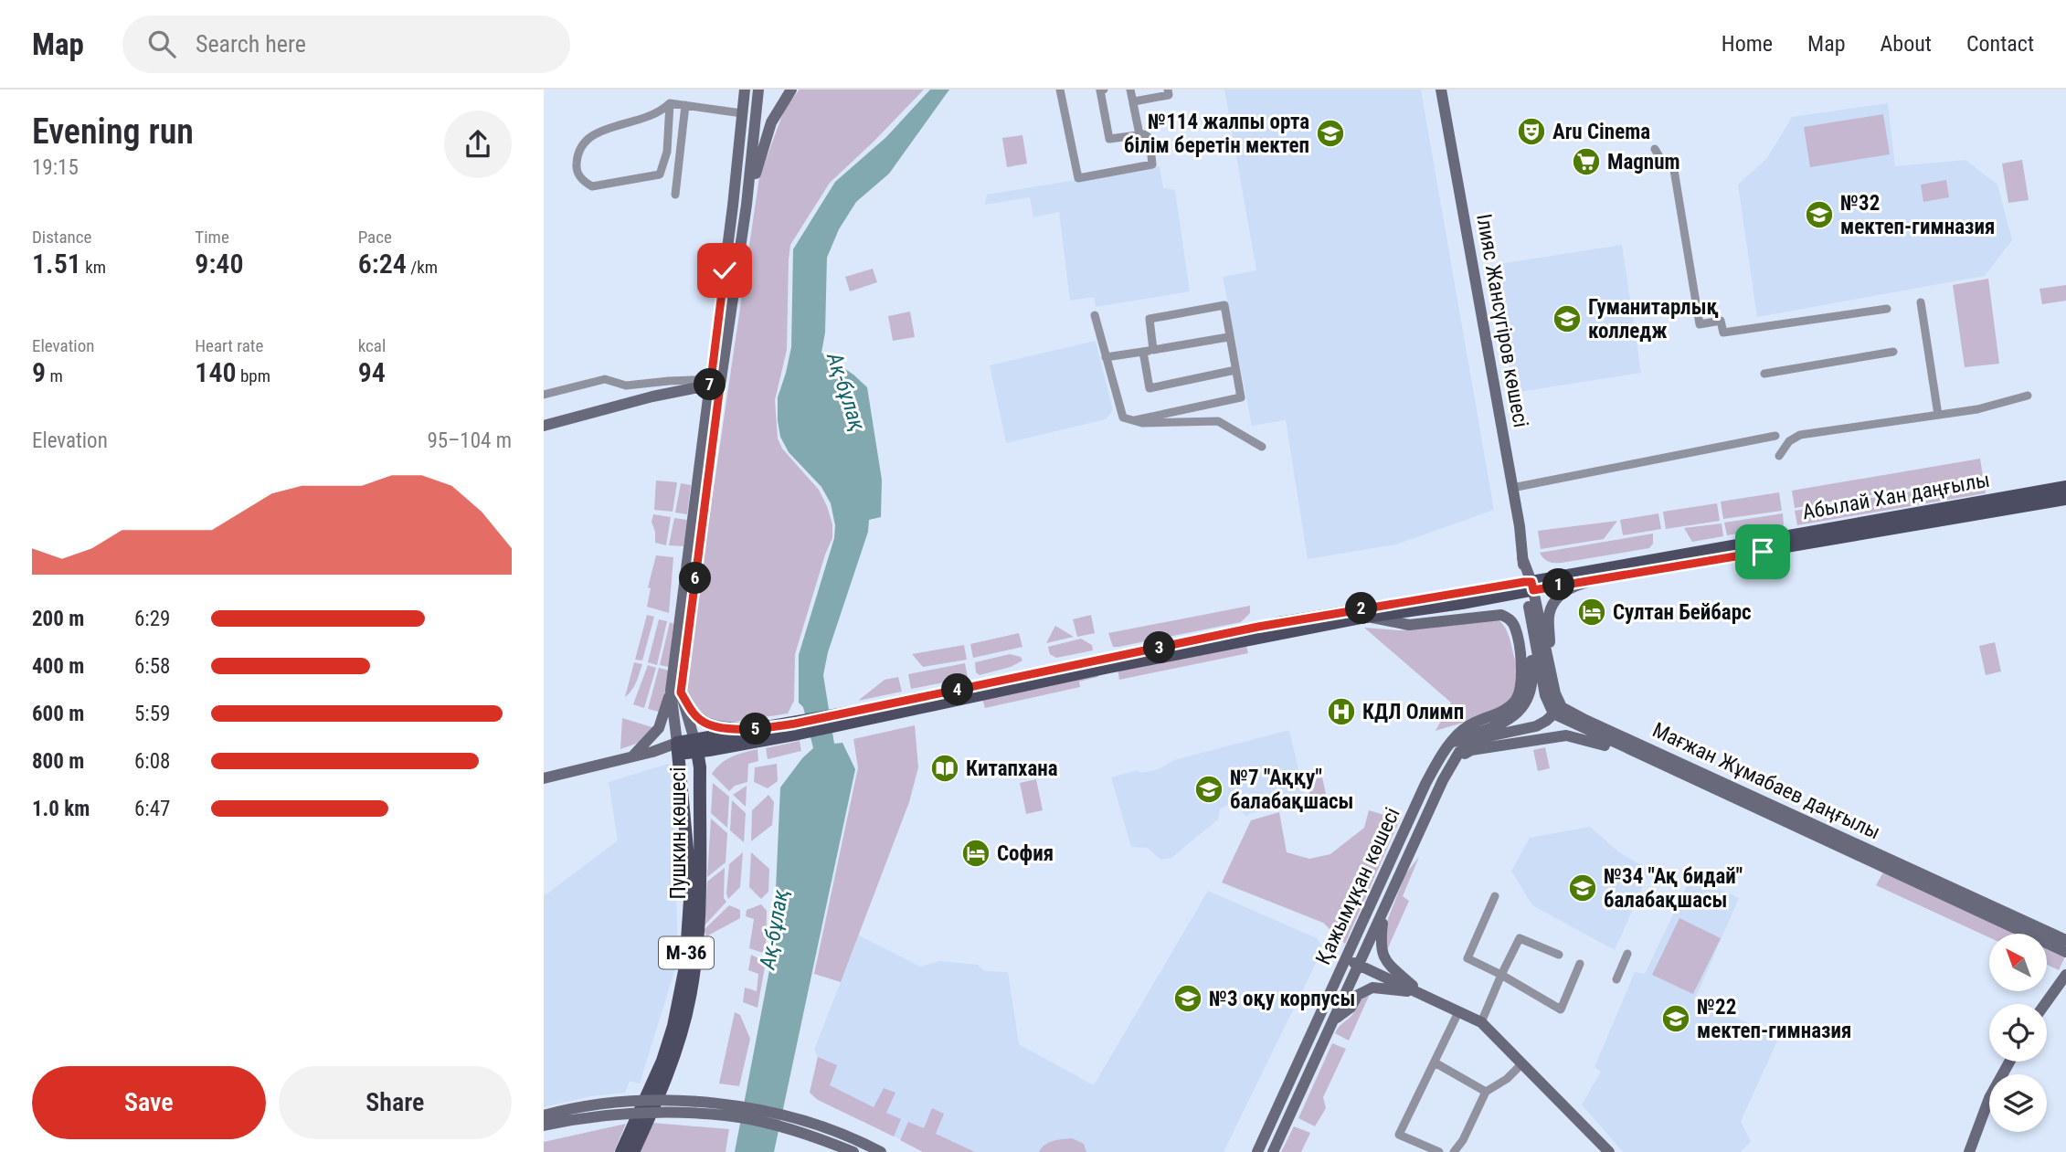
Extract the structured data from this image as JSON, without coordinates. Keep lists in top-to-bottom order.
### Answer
{
  "streets": {
    "main road": [
      "Ілияс Жансүгіров көшесі",
      "Абылай Хан даңғылы",
      "Мағжан Жұмабаев даңғылы",
      "Пушкин көшесі",
      "Қажымұқан көшесі",
      "M-36"
    ]
  },
  "crossings": [
    ["Ілияс Жансүгіров көшесі", "Абылай Хан даңғылы"],
    ["Абылай Хан даңғылы", "Пушкин көшесі"],
    ["Абылай Хан даңғылы", "Қажымұқан көшесі"]
  ],
  "water": ["Ақ-бұлақ"],
  "places": {
    "theatre": ["Aru Cinema"],
    "school or university": [
      "№114 жалпы орта білім беретін мектеп",
      "№32 мектеп-гимназия",
      "Гуманитарлық колледж",
      "№7 \"Аққу\" балабақшасы",
      "№34 \"Ақ бидай\" балабақшасы",
      "№3 оқу корпусы",
      "№22 мектеп-гимназия"
    ],
    "supermarket": ["Magnum"],
    "hotel": ["Султан Бейбарс", "София"],
    "hospital": ["КДЛ Олимп"],
    "library": ["Китапхана"]
  },
  "north": "top left",
  "page": {
    "header": "Map",
    "search": "Search here",
    "nav": [
      "Home",
      "Map",
      "About",
      "Contact"
    ],
    "heading": ["Evening run", "19:15"],
    "stats": [
      ["Distance", "1.51 km"],
      ["Time", "9:40"],
      ["Pace", "6:24 /km"],
      ["Elevation", "9 m"],
      ["Heart rate", "140 bpm"],
      ["kcal", "94"]
    ],
    "pins": [
      "7",
      "6",
      "1",
      "2",
      "3",
      "4",
      "5"
    ],
    "chart": ["Elevation", "95–104 m"],
    "list": [
      {
        "name": "200 m",
        "note": "6:29"
      },
      {
        "name": "400 m",
        "note": "6:58"
      },
      {
        "name": "600 m",
        "note": "5:59"
      },
      {
        "name": "800 m",
        "note": "6:08"
      },
      {
        "name": "1.0 km",
        "note": "6:47"
      }
    ],
    "buttons": ["Save", "Share"]
  }
}
